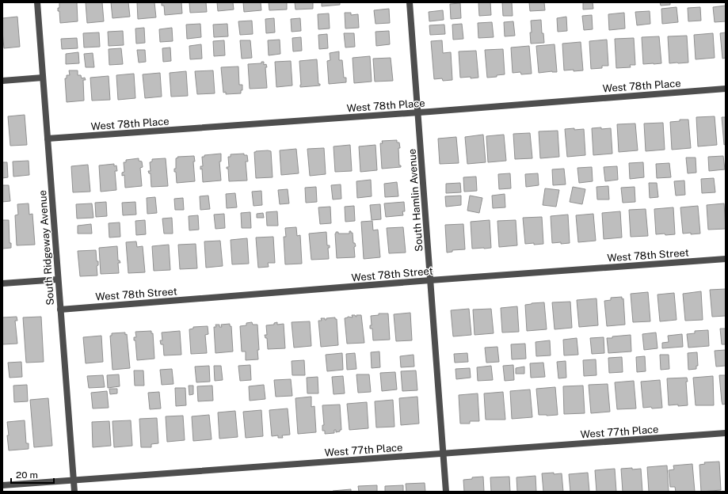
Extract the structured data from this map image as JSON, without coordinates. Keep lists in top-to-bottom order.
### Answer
{
  "streets": {
    "street": [
      "West 78th Place",
      "South Hamlin Avenue",
      "South Ridgeway Avenue",
      "West 78th Street",
      "West 77th Place"
    ]
  },
  "crossings": [
    ["West 78th Place", "South Hamlin Avenue"],
    ["West 78th Place", "South Ridgeway Avenue"],
    ["South Hamlin Avenue", "West 78th Street"],
    ["South Hamlin Avenue", "West 77th Place"],
    ["South Ridgeway Avenue", "West 78th Street"],
    ["South Ridgeway Avenue", "West 77th Place"]
  ],
  "scale_bar": "20 m"
}
